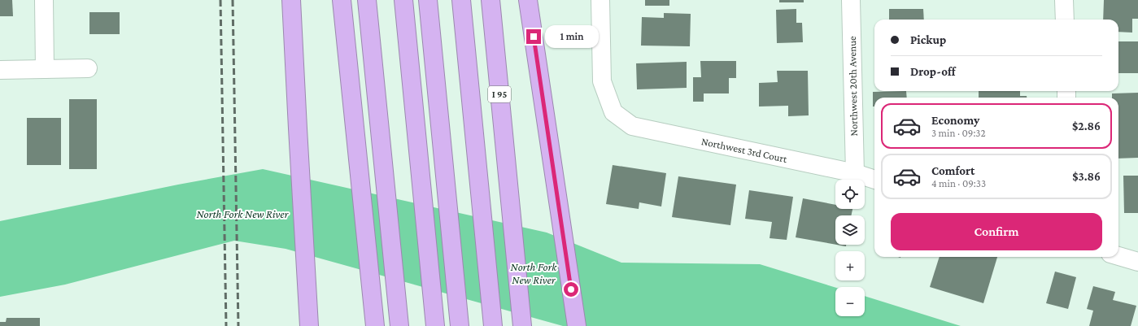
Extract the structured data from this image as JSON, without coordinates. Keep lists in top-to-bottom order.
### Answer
{
  "streets": {
    "highway": ["I 95"],
    "street": ["Northwest 20th Avenue", "Northwest 3rd Court"]
  },
  "crossings": [
    ["Northwest 20th Avenue", "Northwest 3rd Court"]
  ],
  "water": ["North Fork New River"],
  "page": {
    "banner": ["Pickup", "Drop-off"],
    "bubble": "1 min",
    "list": [
      {
        "name": "Economy",
        "note": "3 min · 09:32",
        "value": "$2.86"
      },
      {
        "name": "Comfort",
        "note": "4 min · 09:33",
        "value": "$3.86"
      }
    ],
    "map_buttons": ["+", "−"],
    "buttons": "Confirm"
  }
}
